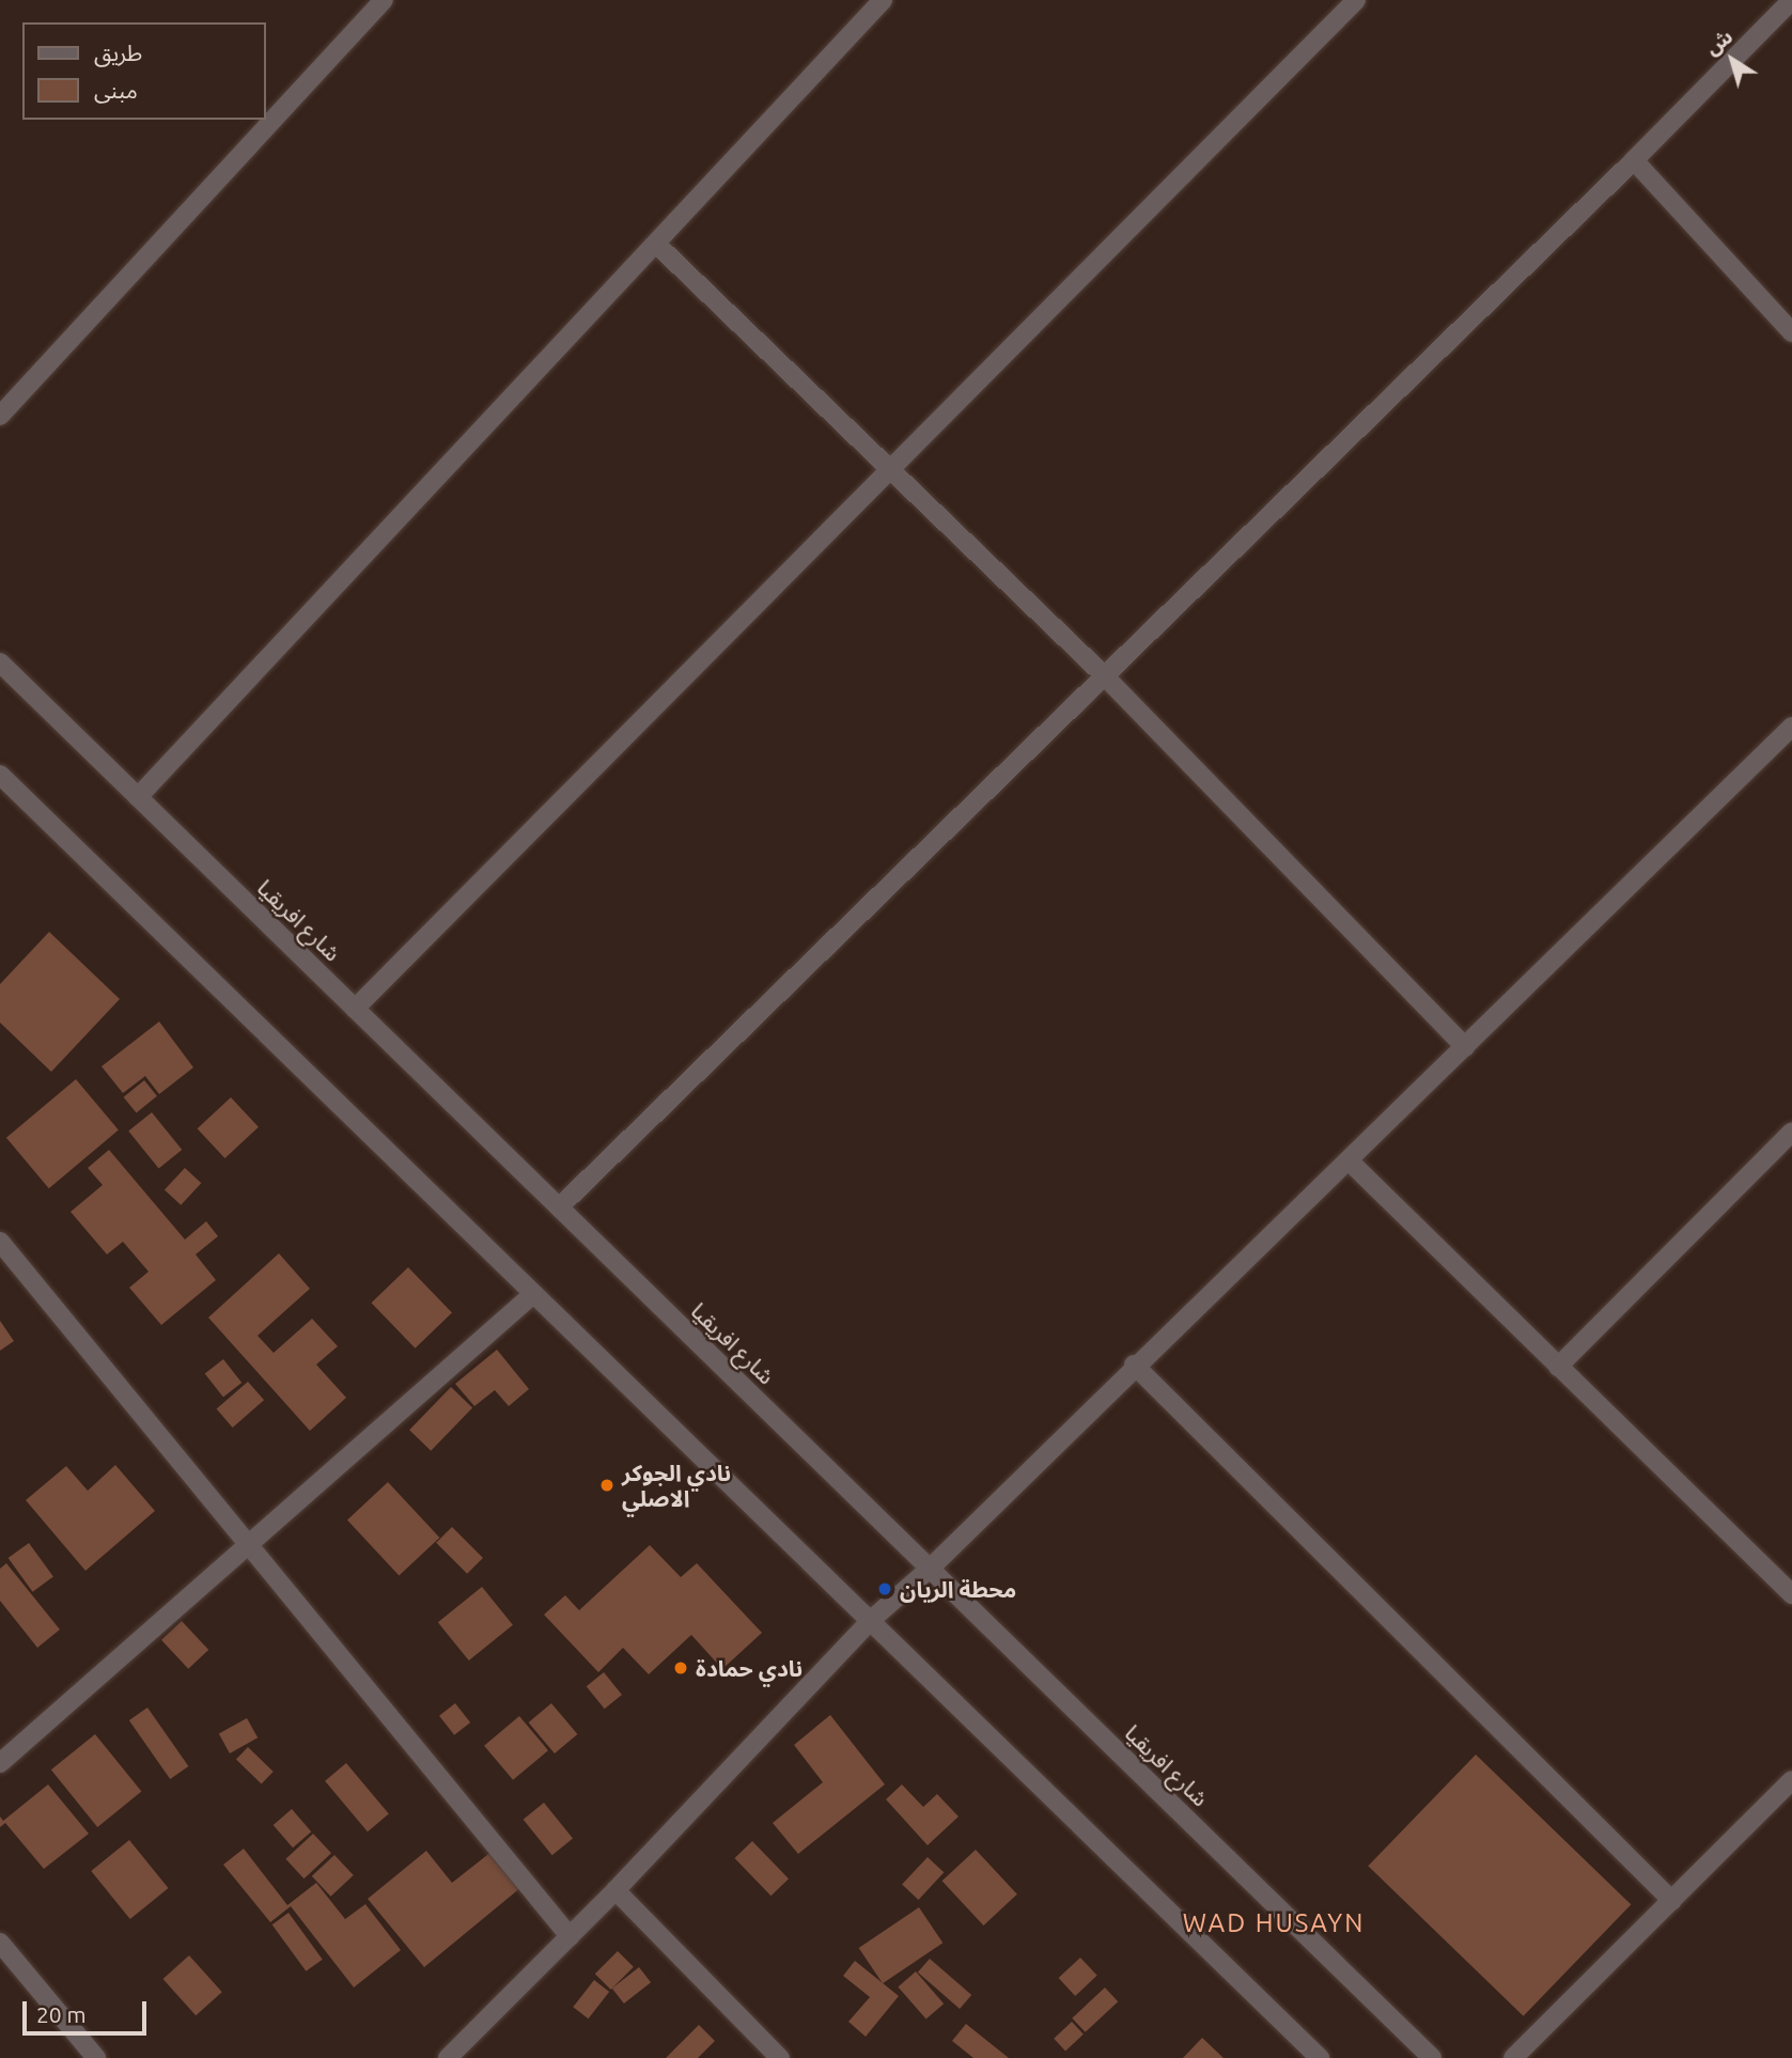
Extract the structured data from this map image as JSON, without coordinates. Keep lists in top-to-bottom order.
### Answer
{
  "streets": {
    "street": ["شارع افريقيا"]
  },
  "districts": ["WAD HUSAYN"],
  "places": ["نادي الجوكر الاصلي", "محطة الريان", "نادي حمادة"],
  "legend": ["طريق", "مبنى"],
  "scale_bar": "20 m",
  "north": "top left"
}
